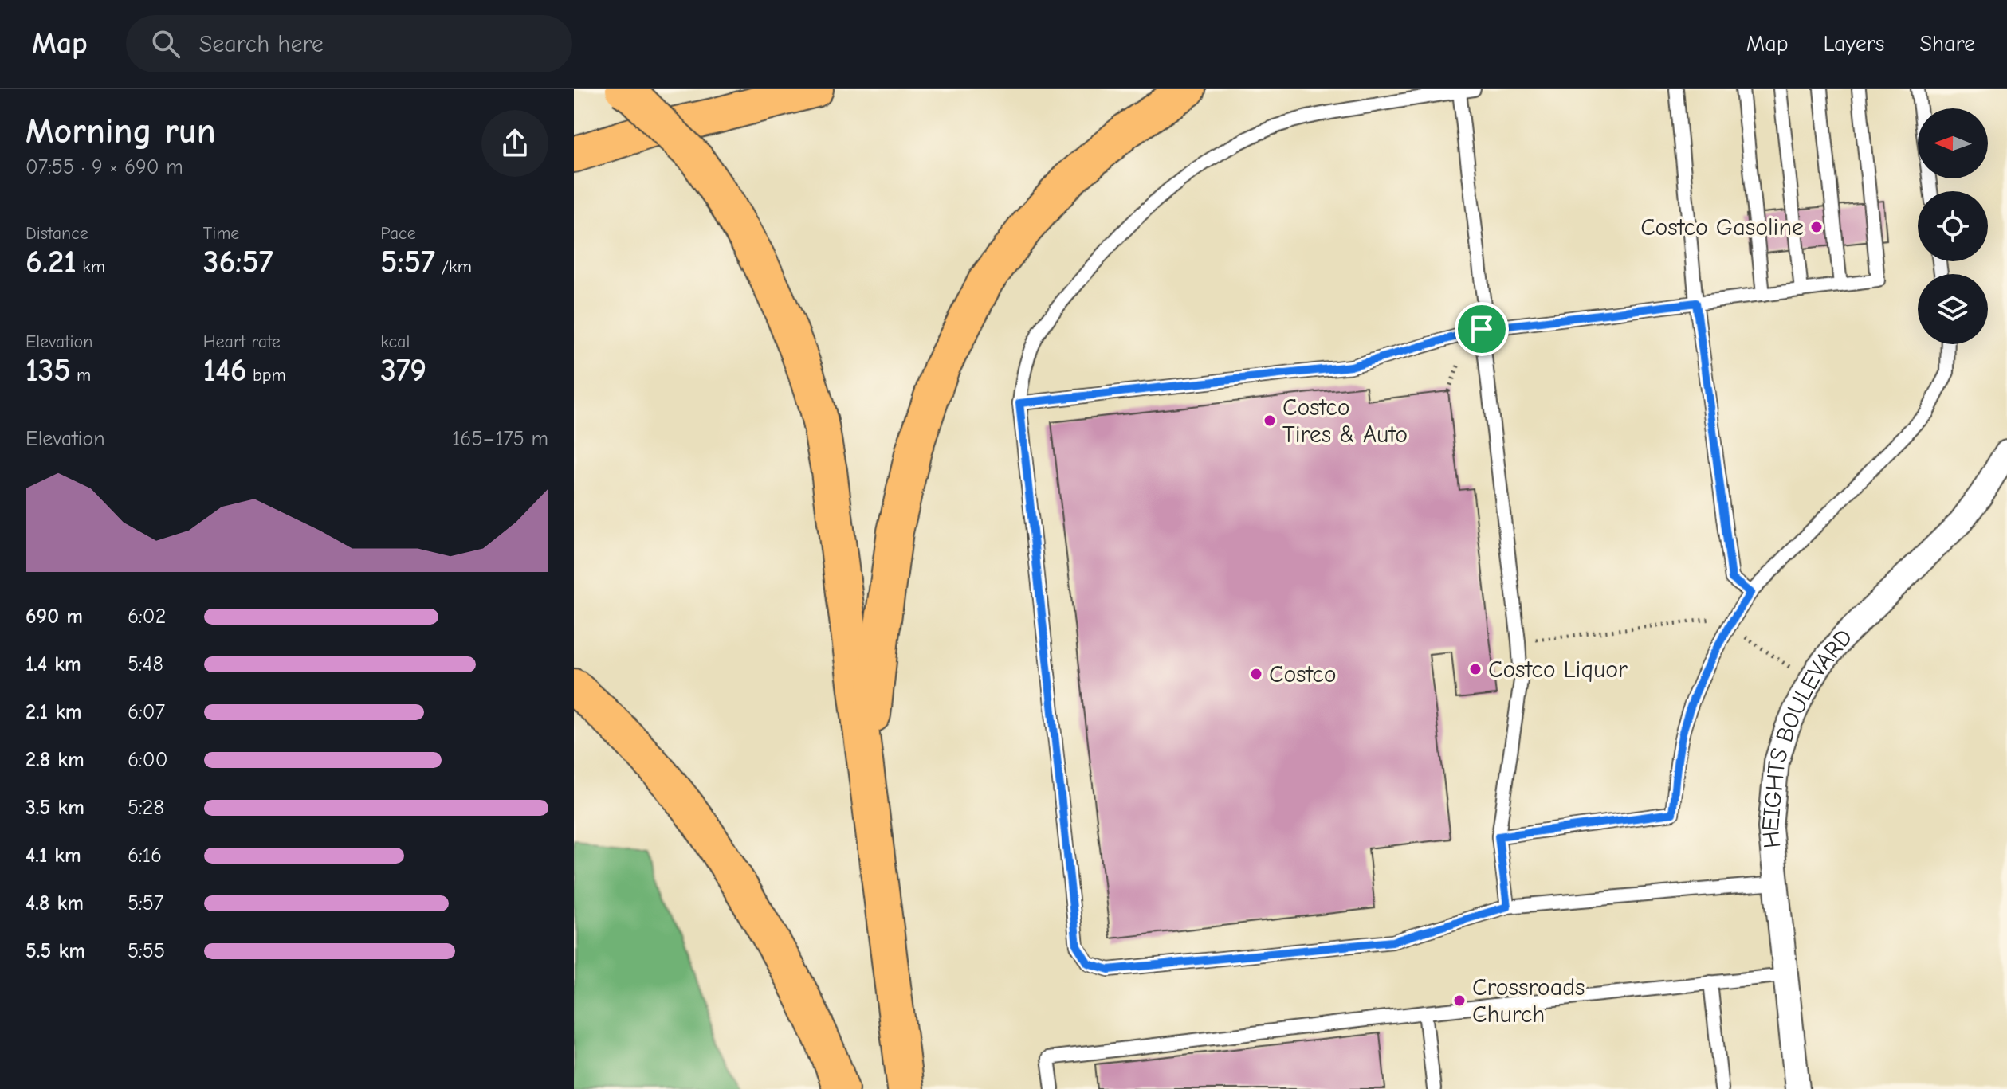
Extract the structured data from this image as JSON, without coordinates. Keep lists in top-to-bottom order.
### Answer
{
  "streets": {
    "street": ["HEIGHTS BOULEVARD"]
  },
  "places": [
    "Costco Gasoline",
    "Costco Tires & Auto",
    "Costco Liquor",
    "Costco",
    "Crossroads Church"
  ],
  "north": "left",
  "page": {
    "header": "Map",
    "search": "Search here",
    "nav": ["Map", "Layers", "Share"],
    "heading": ["Morning run", "07:55 · 9 × 690 m"],
    "stats": [
      ["Distance", "6.21 km"],
      ["Time", "36:57"],
      ["Pace", "5:57 /km"],
      ["Elevation", "135 m"],
      ["Heart rate", "146 bpm"],
      ["kcal", "379"]
    ],
    "chart": ["Elevation", "165–175 m"],
    "list": [
      {
        "name": "690 m",
        "note": "6:02"
      },
      {
        "name": "1.4 km",
        "note": "5:48"
      },
      {
        "name": "2.1 km",
        "note": "6:07"
      },
      {
        "name": "2.8 km",
        "note": "6:00"
      },
      {
        "name": "3.5 km",
        "note": "5:28"
      },
      {
        "name": "4.1 km",
        "note": "6:16"
      },
      {
        "name": "4.8 km",
        "note": "5:57"
      },
      {
        "name": "5.5 km",
        "note": "5:55"
      }
    ]
  }
}
